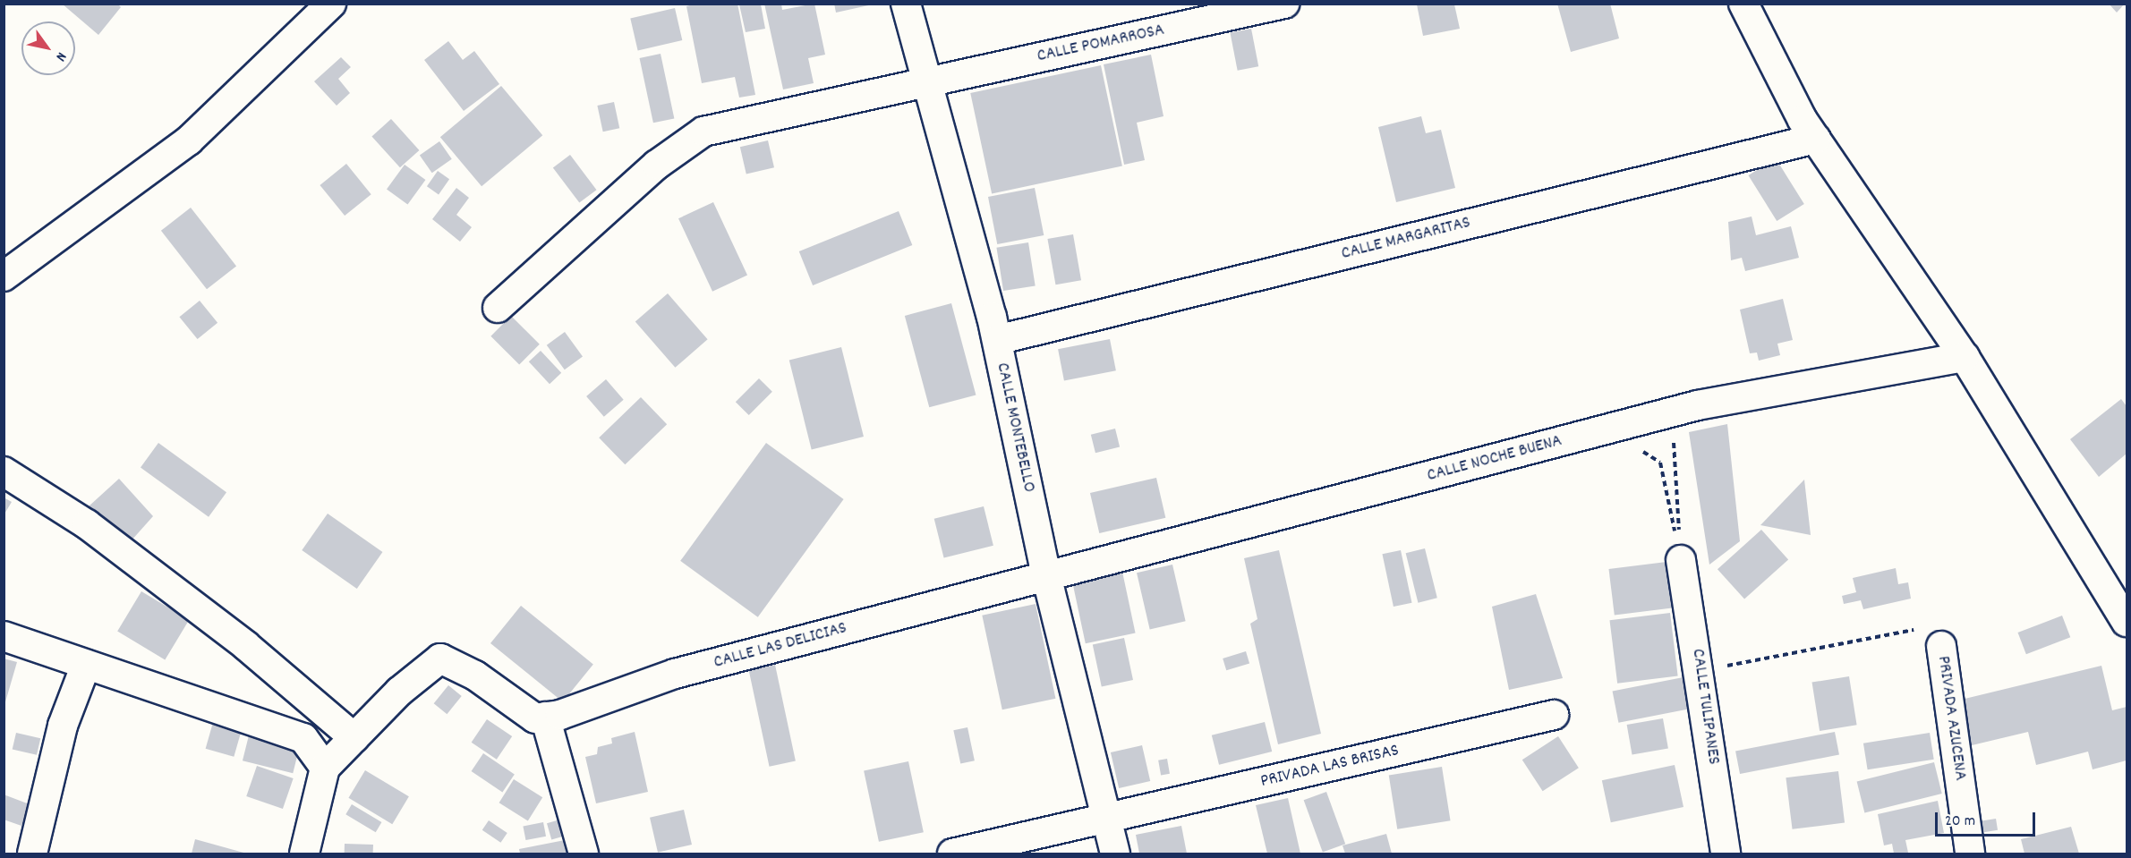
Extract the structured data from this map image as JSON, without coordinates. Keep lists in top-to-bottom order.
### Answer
{
  "streets": {
    "street": [
      "CALLE POMARROSA",
      "CALLE MARGARITAS",
      "CALLE MONTEBELLO",
      "CALLE NOCHE BUENA",
      "CALLE LAS DELICIAS",
      "CALLE TULIPANES",
      "PRIVADA AZUCENA",
      "PRIVADA LAS BRISAS"
    ]
  },
  "crossings": [
    ["CALLE POMARROSA", "CALLE MONTEBELLO"],
    ["CALLE MARGARITAS", "CALLE MONTEBELLO"],
    ["CALLE MONTEBELLO", "CALLE NOCHE BUENA"],
    ["CALLE MONTEBELLO", "CALLE LAS DELICIAS"],
    ["CALLE MONTEBELLO", "PRIVADA LAS BRISAS"],
    ["CALLE NOCHE BUENA", "CALLE LAS DELICIAS"]
  ],
  "scale_bar": "20 m",
  "north": "bottom right"
}
